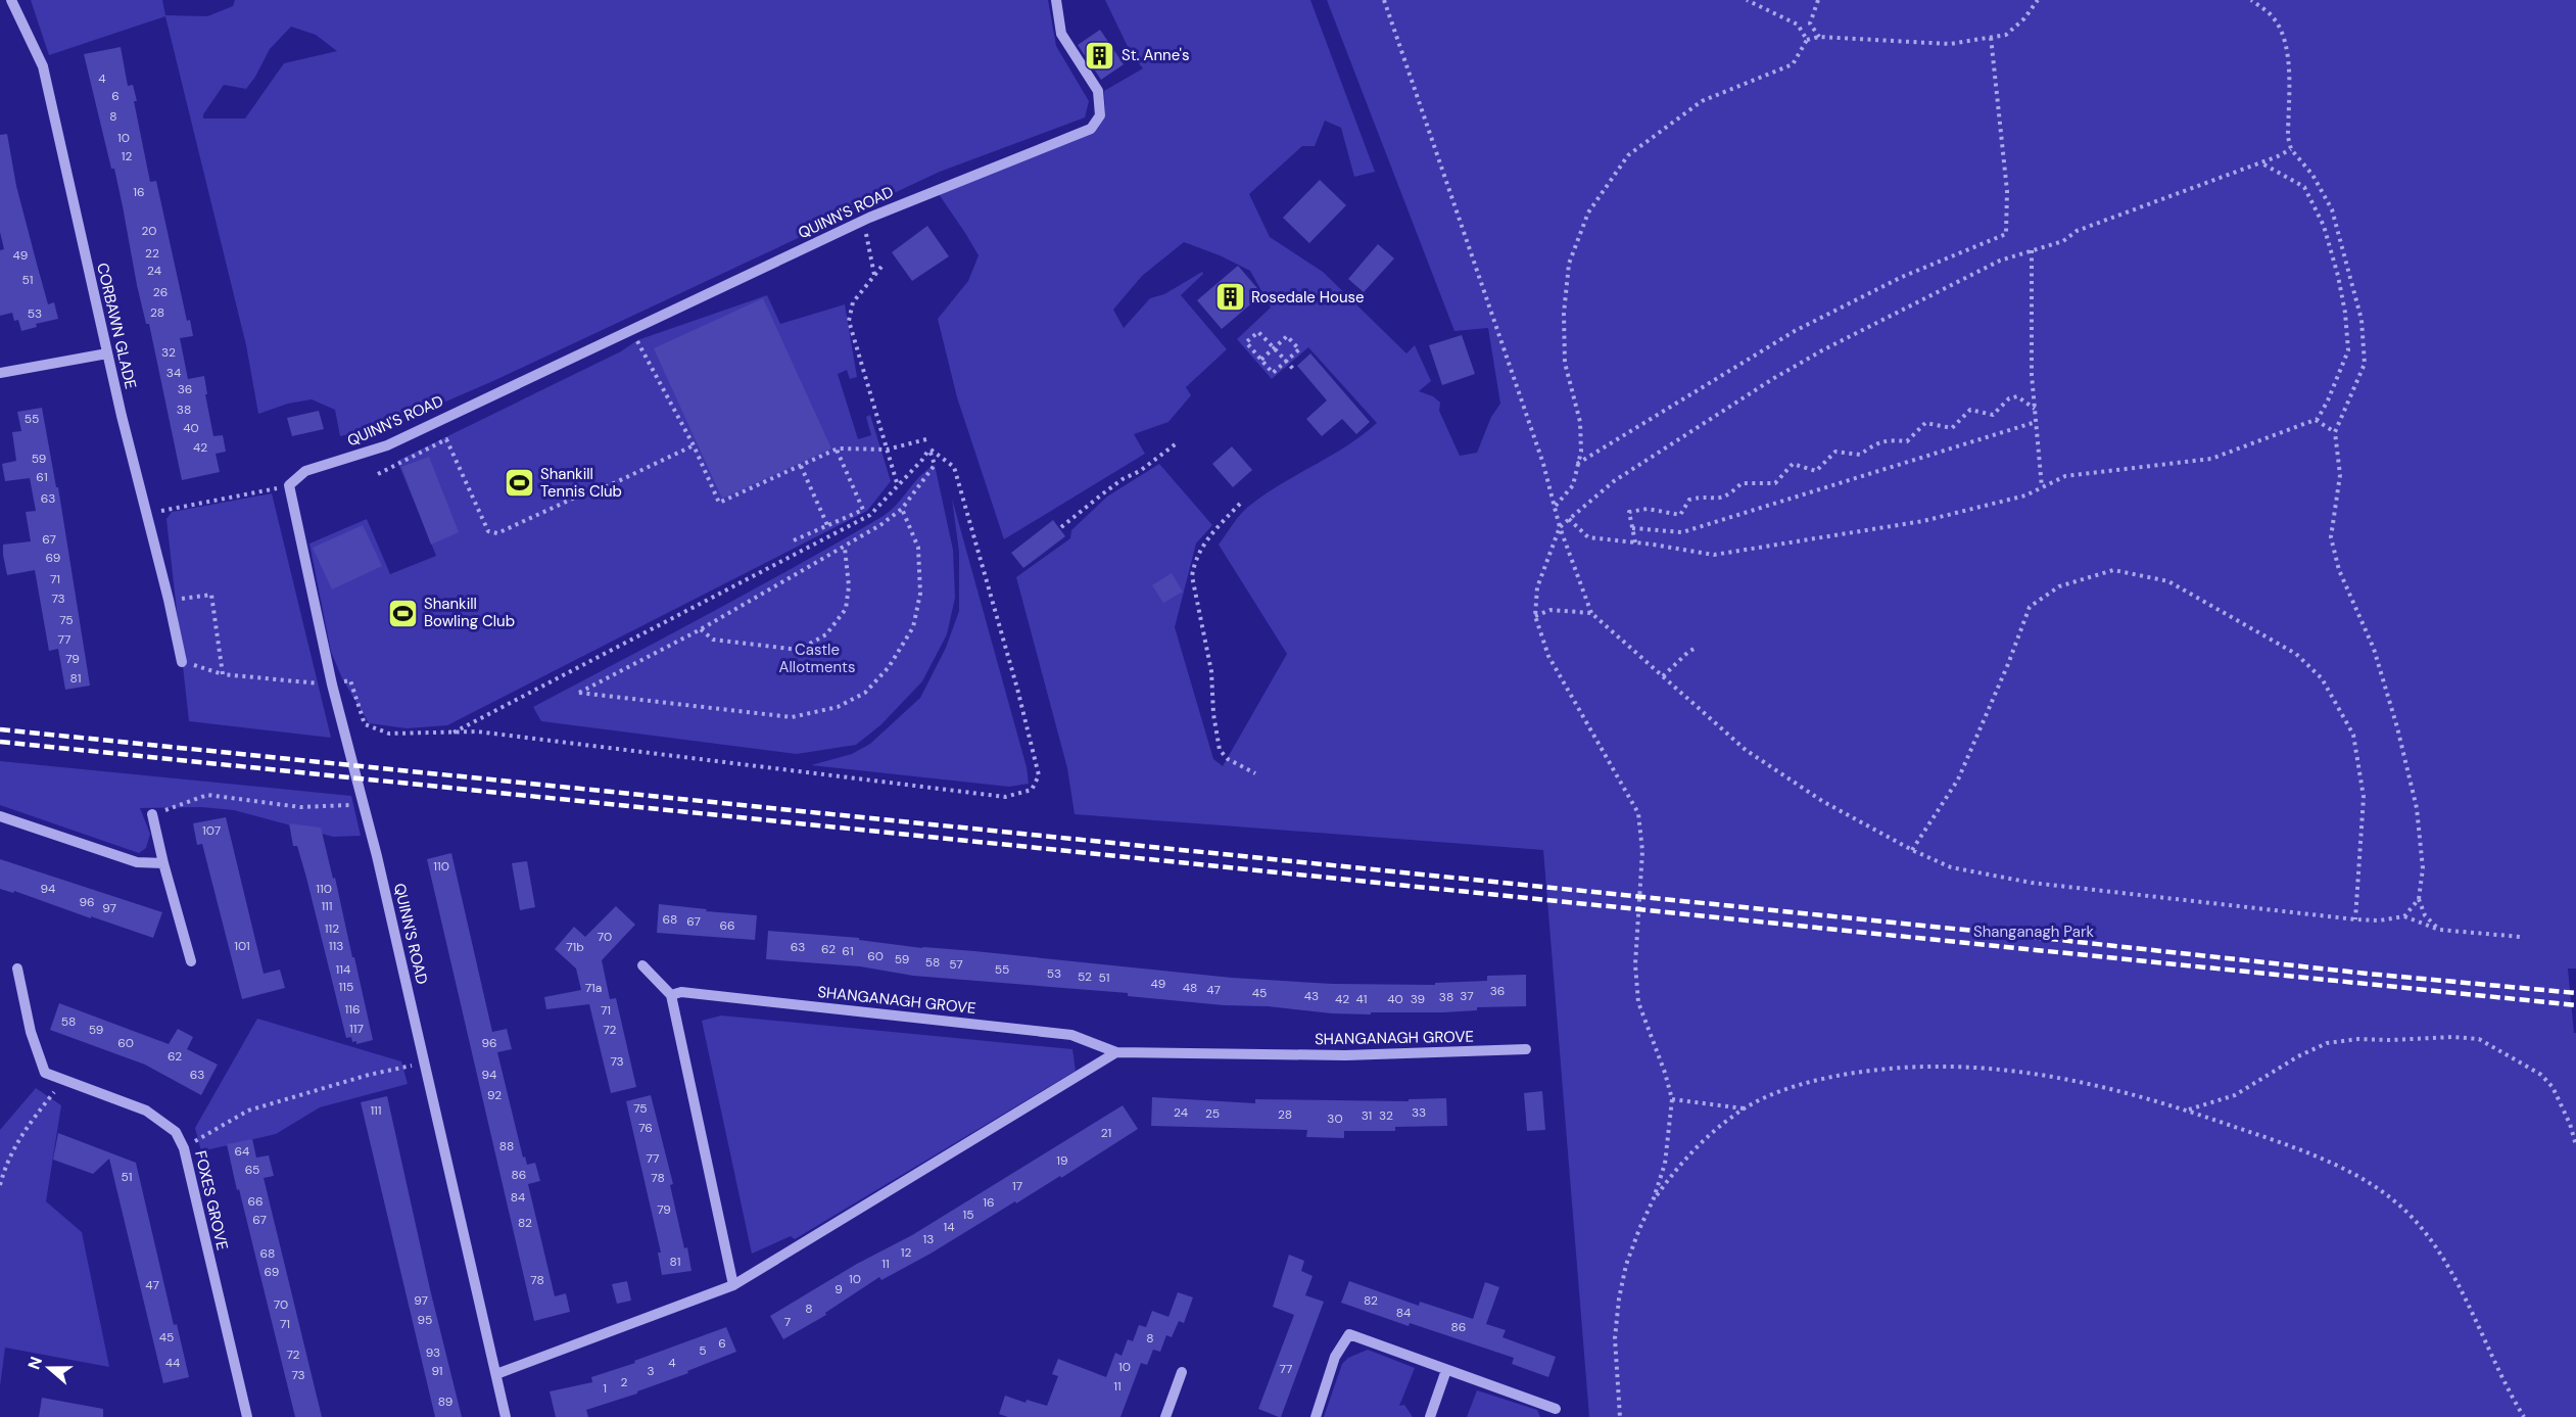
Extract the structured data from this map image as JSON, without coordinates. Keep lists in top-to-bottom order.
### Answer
{
  "streets": {
    "street": [
      "QUINN'S ROAD",
      "CORBAWN GLADE",
      "SHANGANAGH GROVE",
      "FOXES GROVE"
    ]
  },
  "parks": ["Castle Allotments", "Shanganagh Park"],
  "places": {
    "building": ["St. Anne's", "Rosedale House"],
    "sports": ["Shankill Tennis Club", "Shankill Bowling Club"]
  },
  "house_numbers": [
    "4",
    "6",
    "8",
    "10",
    "12",
    "16",
    "20",
    "22",
    "49",
    "24",
    "51",
    "26",
    "28",
    "53",
    "32",
    "34",
    "36",
    "38",
    "55",
    "40",
    "42",
    "59",
    "61",
    "63",
    "67",
    "69",
    "71",
    "73",
    "75",
    "77",
    "79",
    "81",
    "107",
    "110",
    "94",
    "110",
    "96",
    "111",
    "97",
    "68",
    "67",
    "66",
    "112",
    "70",
    "101",
    "113",
    "71b",
    "63",
    "62",
    "61",
    "60",
    "59",
    "58",
    "57",
    "114",
    "55",
    "53",
    "52",
    "51",
    "49",
    "115",
    "71a",
    "48",
    "47",
    "36",
    "45",
    "43",
    "37",
    "38",
    "42",
    "41",
    "40",
    "39",
    "116",
    "71",
    "58",
    "117",
    "59",
    "72",
    "60",
    "96",
    "62",
    "73",
    "63",
    "94",
    "92",
    "75",
    "111",
    "24",
    "33",
    "25",
    "28",
    "31",
    "32",
    "30",
    "76",
    "21",
    "88",
    "64",
    "77",
    "19",
    "65",
    "86",
    "51",
    "78",
    "17",
    "84",
    "66",
    "16",
    "79",
    "15",
    "67",
    "82",
    "14",
    "13",
    "12",
    "68",
    "81",
    "11",
    "69",
    "10",
    "78",
    "47",
    "9",
    "97",
    "82",
    "70",
    "8",
    "84",
    "95",
    "7",
    "71",
    "86",
    "45",
    "8",
    "6",
    "5",
    "93",
    "72",
    "44",
    "4",
    "10",
    "77",
    "91",
    "3",
    "73",
    "2",
    "11",
    "1",
    "89"
  ],
  "north": "left"
}
